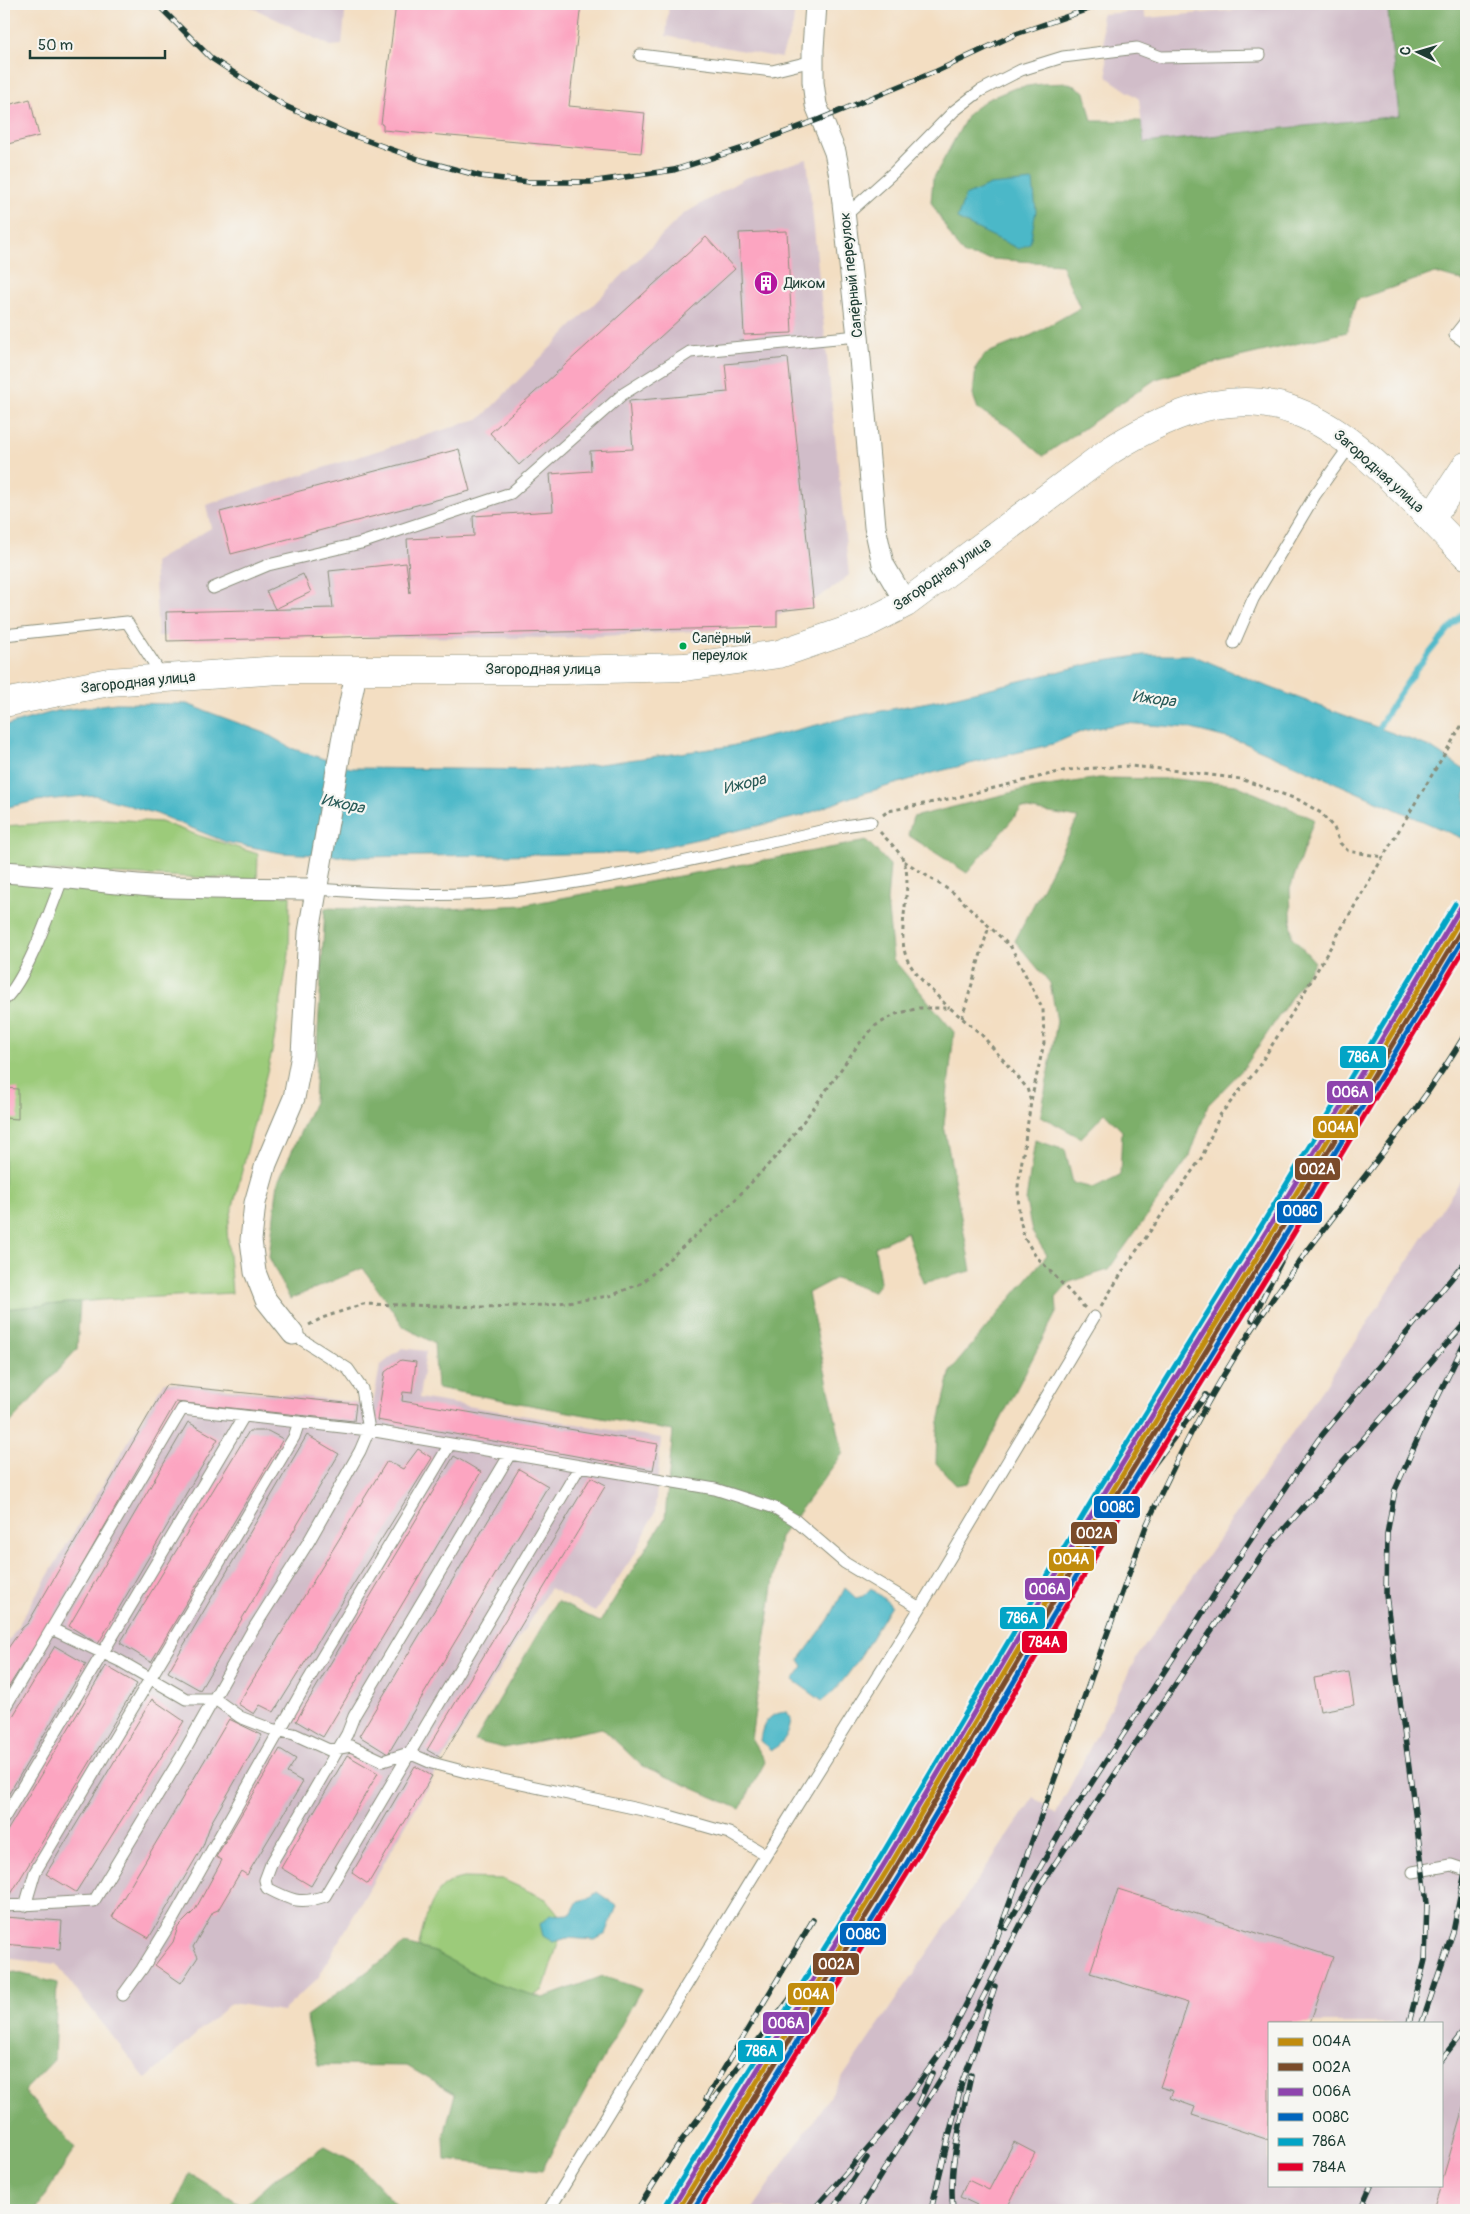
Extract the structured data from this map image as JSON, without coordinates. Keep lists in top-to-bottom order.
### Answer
{
  "streets": {
    "main road": ["Загородная улица"],
    "street": ["Сапёрный переулок"]
  },
  "crossings": [
    ["Сапёрный переулок", "Загородная улица"]
  ],
  "water": ["Ижора"],
  "places": {
    "building": ["Диком"],
    "other": ["Сапёрный переулок"]
  },
  "lines": [
    "transit line 786А",
    "transit line 006А",
    "transit line 004А",
    "transit line 002А",
    "transit line 008С",
    "transit line 784А"
  ],
  "legend": [
    "004А",
    "002А",
    "006А",
    "008С",
    "786А",
    "784А"
  ],
  "scale_bar": "50 m",
  "north": "left"
}
